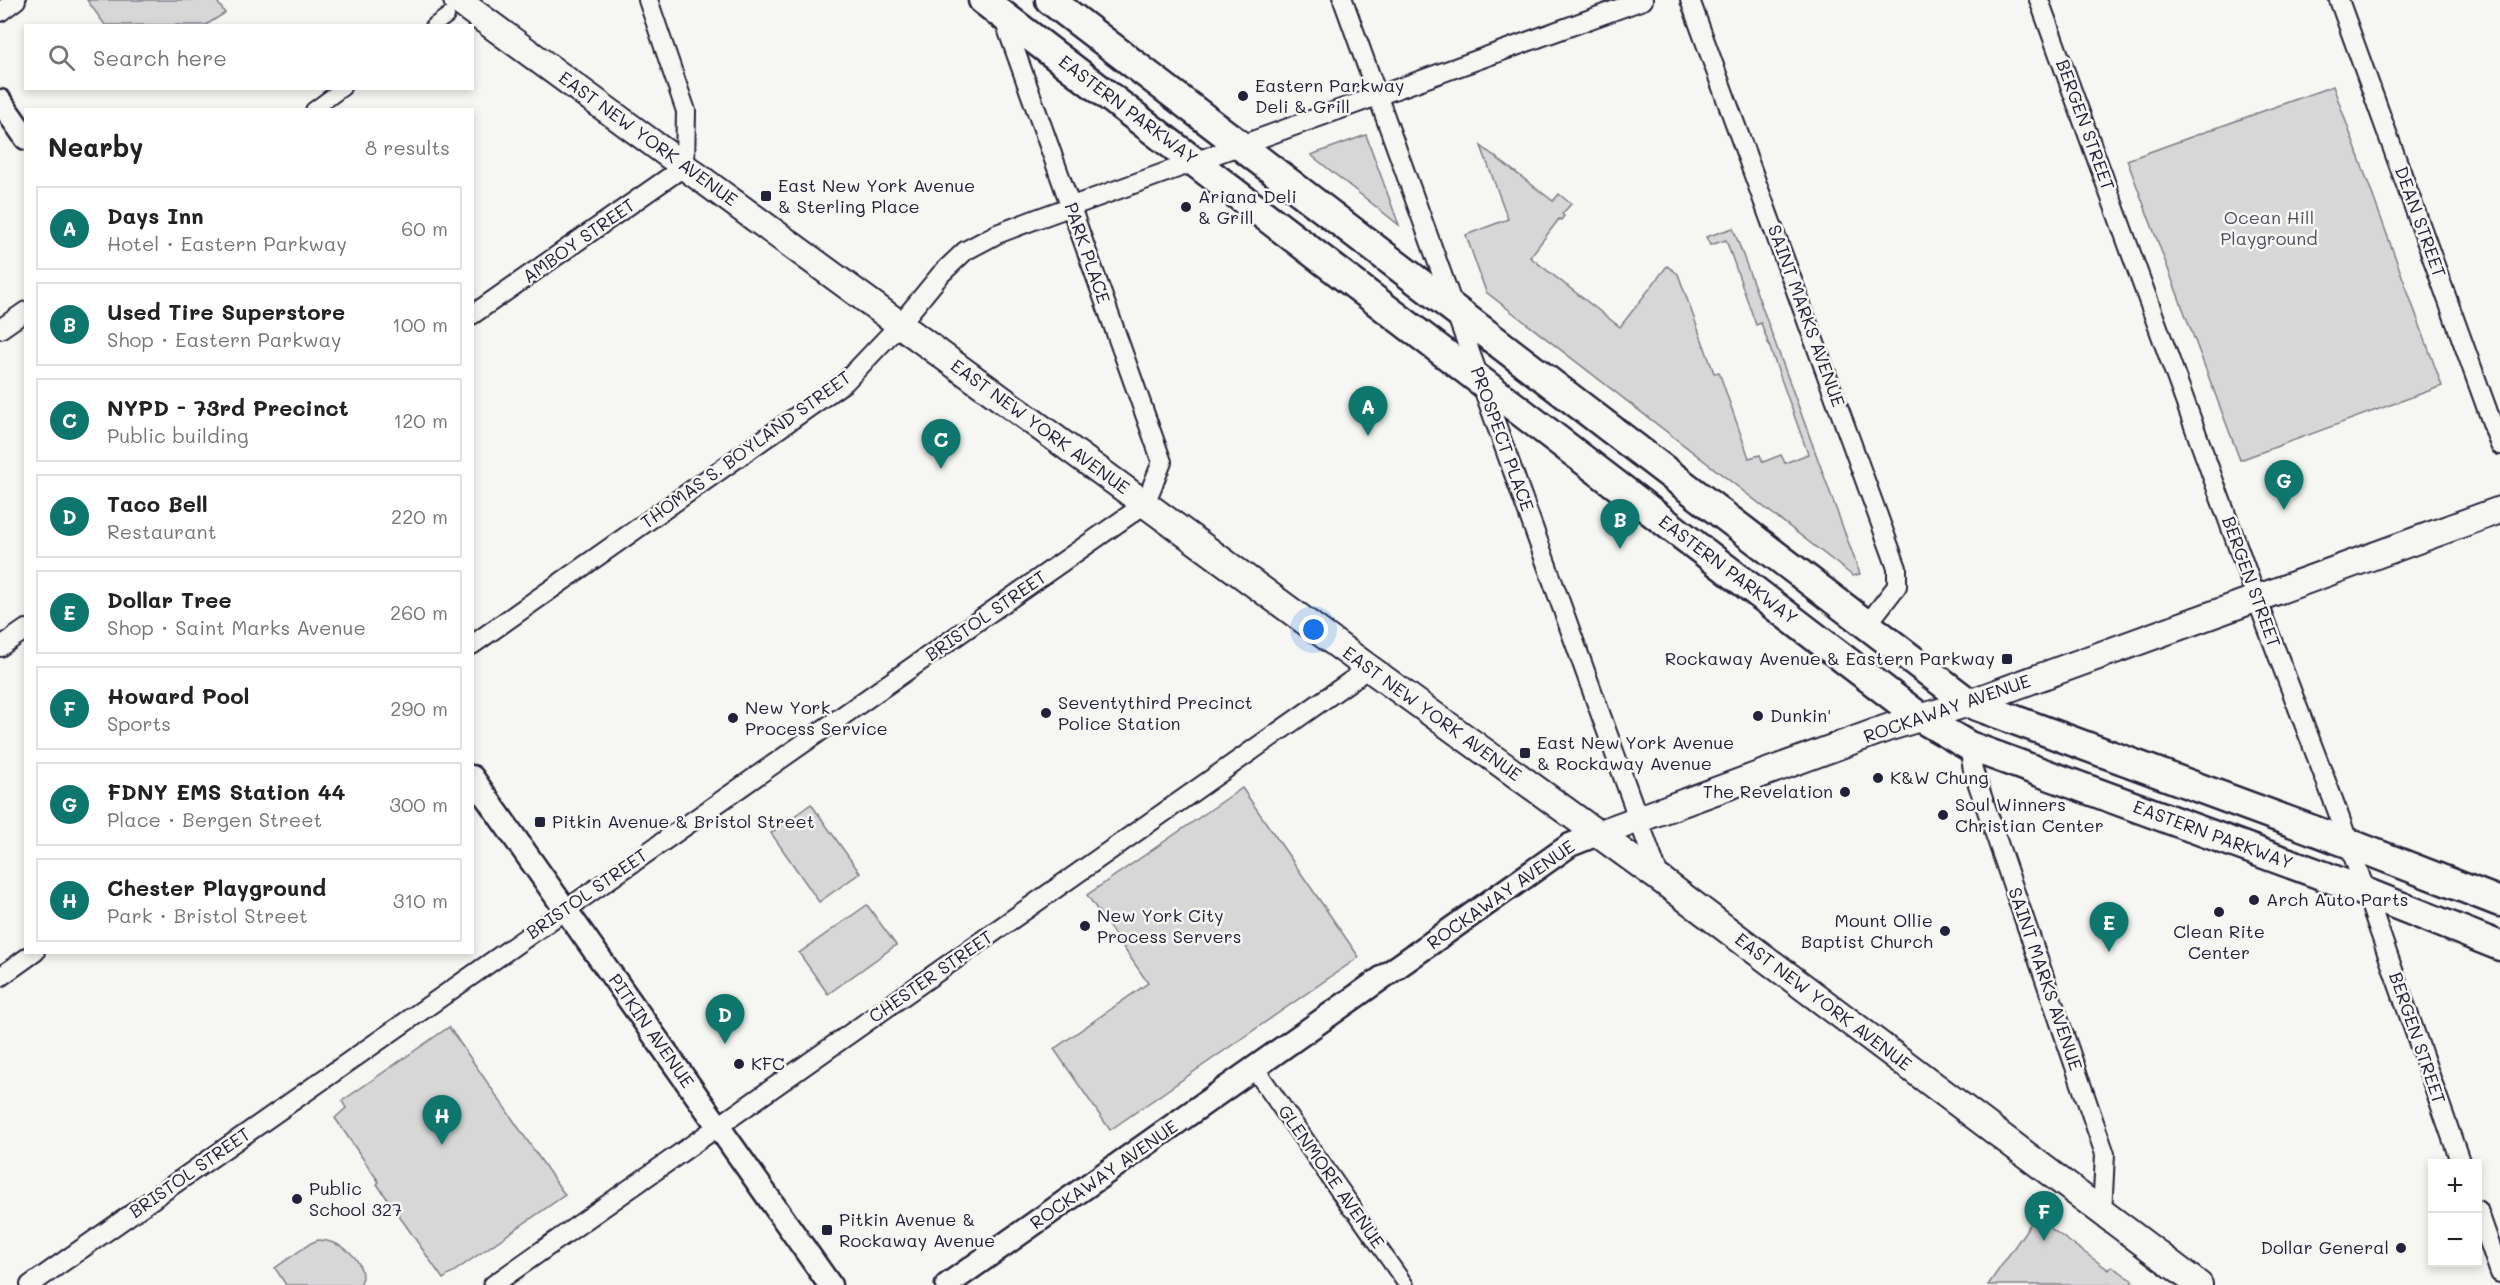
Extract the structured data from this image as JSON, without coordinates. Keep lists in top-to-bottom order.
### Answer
{
  "streets": {
    "main road": ["EASTERN PARKWAY", "EAST NEW YORK AVENUE", "ROCKAWAY AVENUE"],
    "street": [
      "BERGEN STREET",
      "DEAN STREET",
      "AMBOY STREET",
      "PARK PLACE",
      "SAINT MARKS AVENUE",
      "PROSPECT PLACE",
      "THOMAS S. BOYLAND STREET",
      "BRISTOL STREET",
      "CHESTER STREET",
      "PITKIN AVENUE",
      "GLENMORE AVENUE"
    ]
  },
  "crossings": [
    ["EASTERN PARKWAY", "BERGEN STREET"],
    ["EASTERN PARKWAY", "PARK PLACE"],
    ["EASTERN PARKWAY", "SAINT MARKS AVENUE"],
    ["EASTERN PARKWAY", "PROSPECT PLACE"],
    ["EASTERN PARKWAY", "THOMAS S. BOYLAND STREET"],
    ["EASTERN PARKWAY", "ROCKAWAY AVENUE"],
    ["BERGEN STREET", "ROCKAWAY AVENUE"],
    ["EAST NEW YORK AVENUE", "AMBOY STREET"],
    ["EAST NEW YORK AVENUE", "PARK PLACE"],
    ["EAST NEW YORK AVENUE", "SAINT MARKS AVENUE"],
    ["EAST NEW YORK AVENUE", "PROSPECT PLACE"],
    ["EAST NEW YORK AVENUE", "THOMAS S. BOYLAND STREET"],
    ["EAST NEW YORK AVENUE", "BRISTOL STREET"],
    ["EAST NEW YORK AVENUE", "ROCKAWAY AVENUE"],
    ["EAST NEW YORK AVENUE", "CHESTER STREET"],
    ["PARK PLACE", "THOMAS S. BOYLAND STREET"],
    ["PARK PLACE", "BRISTOL STREET"],
    ["PROSPECT PLACE", "THOMAS S. BOYLAND STREET"],
    ["PROSPECT PLACE", "ROCKAWAY AVENUE"],
    ["BRISTOL STREET", "PITKIN AVENUE"],
    ["ROCKAWAY AVENUE", "GLENMORE AVENUE"],
    ["CHESTER STREET", "PITKIN AVENUE"]
  ],
  "parks": ["Ocean Hill Playground"],
  "places": {
    "other": [
      "Eastern Parkway Deli & Grill",
      "Ariana Deli & Grill",
      "Seventythird Precinct Police Station",
      "Dunkin'",
      "New York Process Service",
      "K&W Chung",
      "The Revelation",
      "Soul Winners Christian Center",
      "Arch Auto Parts",
      "Clean Rite Center",
      "New York City Process Servers",
      "Mount Ollie Baptist Church",
      "KFC",
      "Public School 327",
      "Dollar General"
    ],
    "transit": [
      "East New York Avenue & Sterling Place",
      "Rockaway Avenue & Eastern Parkway",
      "East New York Avenue & Rockaway Avenue",
      "Pitkin Avenue & Bristol Street",
      "Pitkin Avenue & Rockaway Avenue"
    ]
  },
  "page": {
    "search": "Search here",
    "heading": ["Nearby", "8 results"],
    "list": [
      {
        "mark": "A",
        "name": "Days Inn",
        "note": "Hotel · Eastern Parkway",
        "value": "60 m"
      },
      {
        "mark": "B",
        "name": "Used Tire Superstore",
        "note": "Shop · Eastern Parkway",
        "value": "100 m"
      },
      {
        "mark": "C",
        "name": "NYPD - 73rd Precinct",
        "note": "Public building",
        "value": "120 m"
      },
      {
        "mark": "D",
        "name": "Taco Bell",
        "note": "Restaurant",
        "value": "220 m"
      },
      {
        "mark": "E",
        "name": "Dollar Tree",
        "note": "Shop · Saint Marks Avenue",
        "value": "260 m"
      },
      {
        "mark": "F",
        "name": "Howard Pool",
        "note": "Sports",
        "value": "290 m"
      },
      {
        "mark": "G",
        "name": "FDNY EMS Station 44",
        "note": "Place · Bergen Street",
        "value": "300 m"
      },
      {
        "mark": "H",
        "name": "Chester Playground",
        "note": "Park · Bristol Street",
        "value": "310 m"
      }
    ],
    "pins": [
      "A",
      "C",
      "G",
      "B",
      "E",
      "D",
      "H",
      "F"
    ],
    "map_buttons": ["+", "−"]
  }
}
